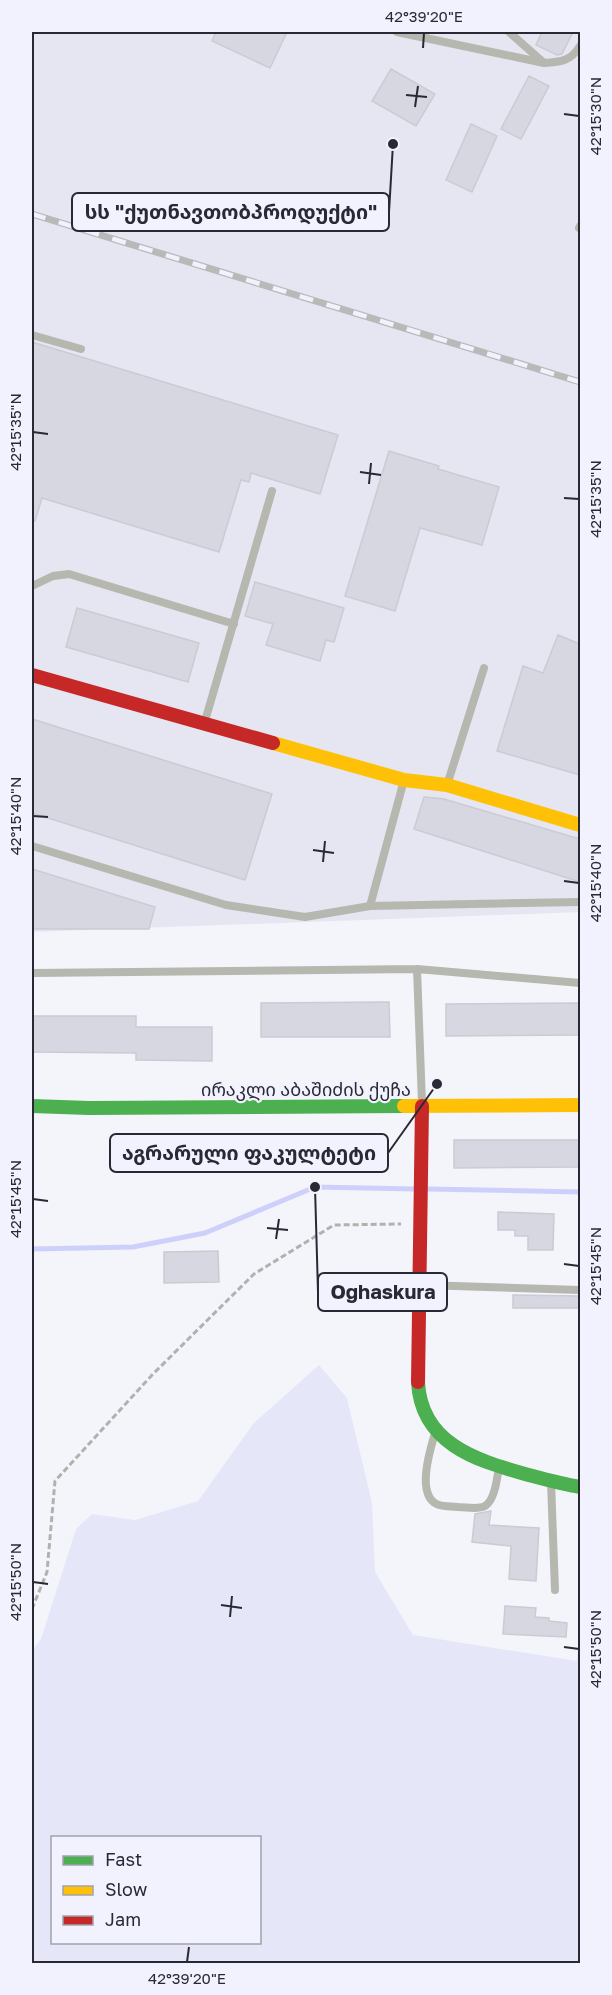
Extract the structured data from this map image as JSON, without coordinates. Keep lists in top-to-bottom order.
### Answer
{
  "streets": {
    "street": ["ირაკლი აბაშიძის ქუჩა"]
  },
  "places": ["სს \"ქუთნავთობპროდუქტი\"", "აგრარული ფაკულტეტი", "Oghaskura"],
  "legend": ["Fast", "Slow", "Jam"],
  "coordinates": [
    "42°39'20\"E",
    "42°15'30\"N",
    "42°15'35\"N",
    "42°15'40\"N",
    "42°15'45\"N",
    "42°15'50\"N"
  ]
}
